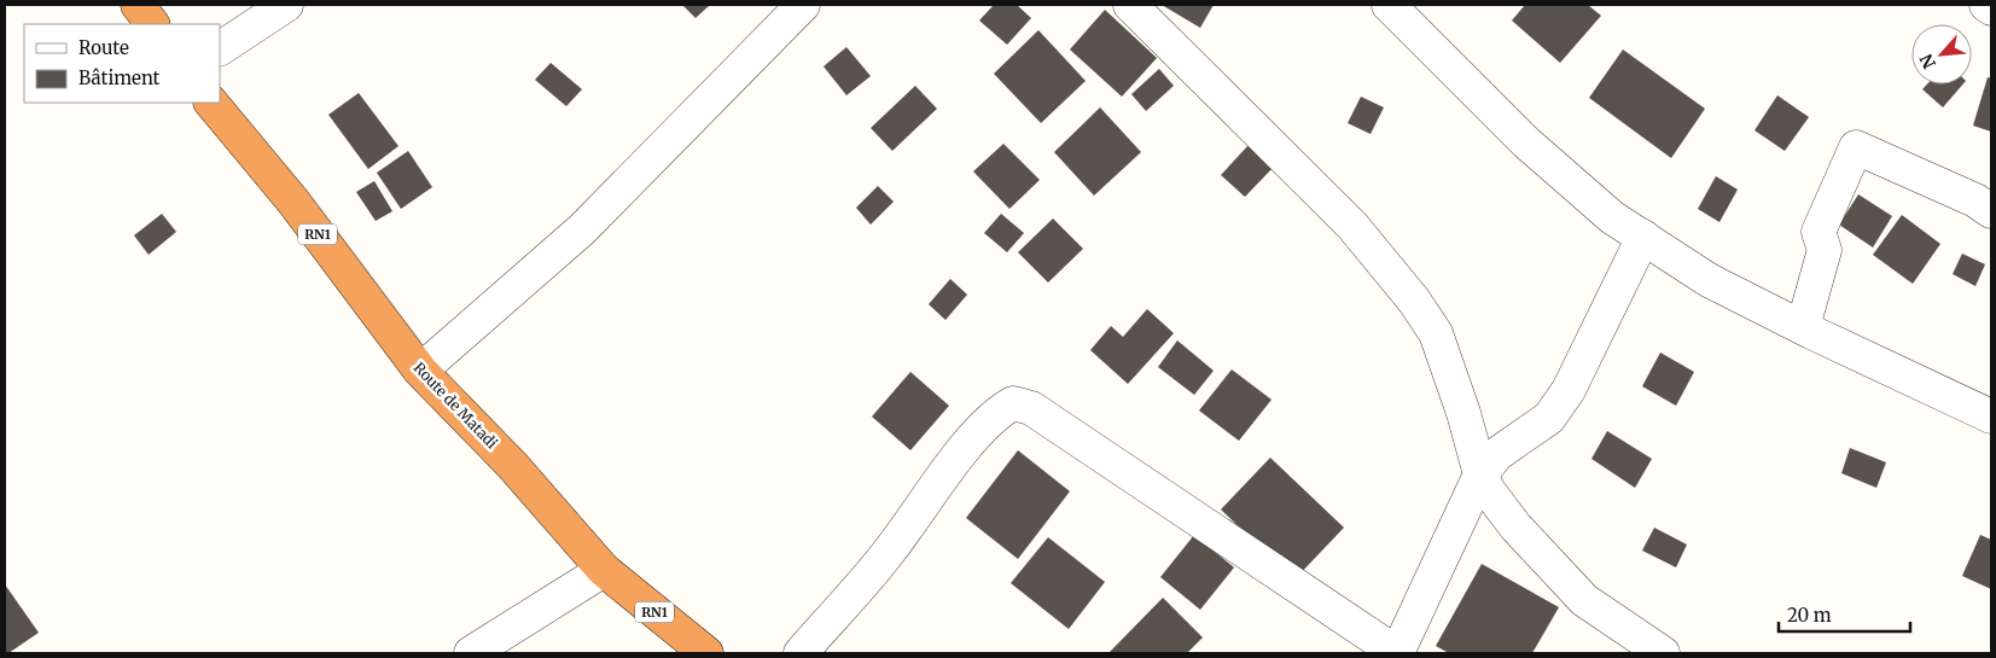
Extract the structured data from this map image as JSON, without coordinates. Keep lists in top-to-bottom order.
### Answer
{
  "streets": {
    "highway": ["RN1", "Route de Matadi"]
  },
  "legend": ["Route", "Bâtiment"],
  "scale_bar": "20 m",
  "north": "bottom left"
}
